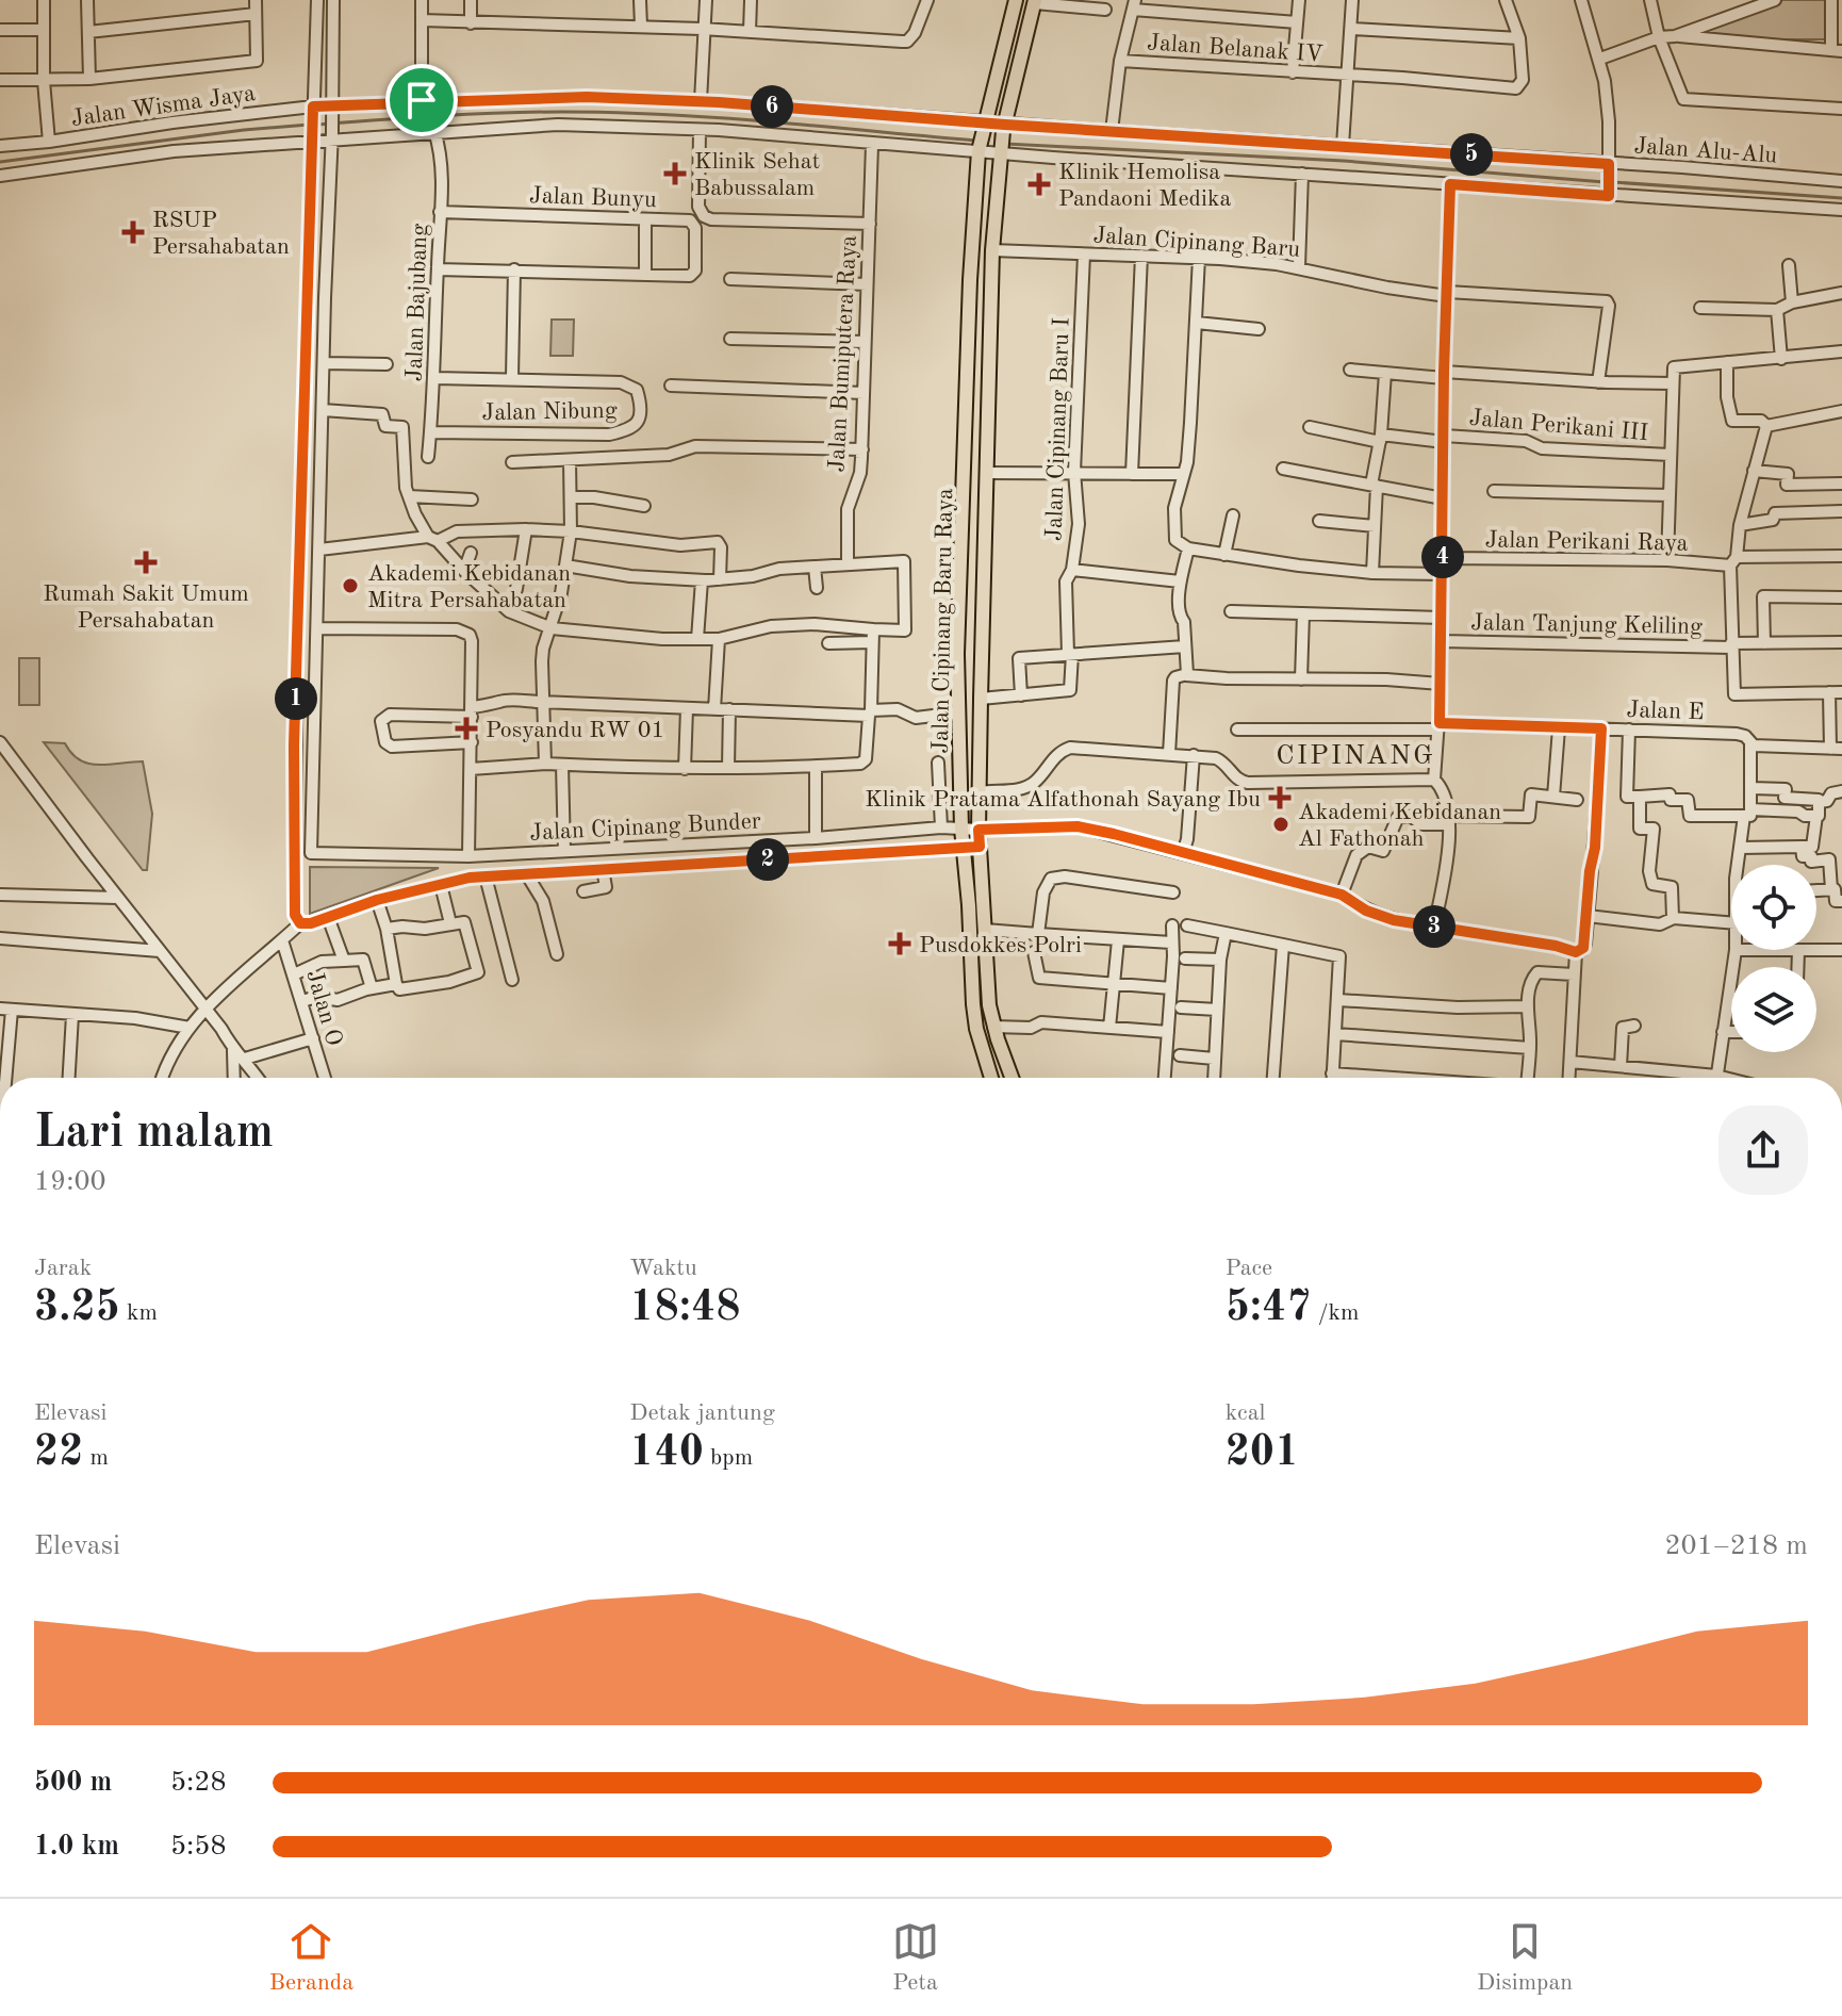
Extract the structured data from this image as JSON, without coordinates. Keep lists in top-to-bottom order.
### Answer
{
  "streets": {
    "main road": ["Jalan Cipinang Baru Raya"],
    "street": [
      "Jalan Belanak IV",
      "Jalan Wisma Jaya",
      "Jalan Alu-Alu",
      "Jalan Bunyu",
      "Jalan Cipinang Baru",
      "Jalan Bajubang",
      "Jalan Bumiputera Raya",
      "Jalan Nibung",
      "Jalan Perikani III",
      "Jalan Cipinang Baru I",
      "Jalan Perikani Raya",
      "Jalan Tanjung Keliling",
      "Jalan E",
      "Jalan Cipinang Bunder",
      "Jalan O"
    ]
  },
  "crossings": [
    ["Jalan Wisma Jaya", "Jalan Alu-Alu"],
    ["Jalan Wisma Jaya", "Jalan Bajubang"],
    ["Jalan Wisma Jaya", "Jalan Bumiputera Raya"],
    ["Jalan Wisma Jaya", "Jalan Cipinang Baru Raya"],
    ["Jalan Alu-Alu", "Jalan Cipinang Baru Raya"],
    ["Jalan Bunyu", "Jalan Bajubang"],
    ["Jalan Cipinang Baru", "Jalan Cipinang Baru I"],
    ["Jalan Cipinang Baru", "Jalan Cipinang Baru Raya"],
    ["Jalan Bajubang", "Jalan Nibung"],
    ["Jalan Cipinang Baru Raya", "Jalan Cipinang Bunder"]
  ],
  "districts": ["CIPINANG"],
  "places": {
    "health": [
      "Klinik Sehat Babussalam",
      "Klinik Hemolisa Pandaoni Medika",
      "RSUP Persahabatan",
      "Rumah Sakit Umum Persahabatan",
      "Posyandu RW 01",
      "Klinik Pratama Alfathonah Sayang Ibu",
      "Pusdokkes Polri"
    ],
    "other": ["Akademi Kebidanan Mitra Persahabatan", "Akademi Kebidanan Al Fathonah"]
  },
  "page": {
    "pins": [
      "6",
      "5",
      "4",
      "1",
      "2",
      "3"
    ],
    "heading": ["Lari malam", "19:00"],
    "stats": [
      ["Jarak", "3.25 km"],
      ["Waktu", "18:48"],
      ["Pace", "5:47 /km"],
      ["Elevasi", "22 m"],
      ["Detak jantung", "140 bpm"],
      ["kcal", "201"]
    ],
    "chart": ["Elevasi", "201–218 m"],
    "list": [
      {
        "name": "500 m",
        "note": "5:28"
      },
      {
        "name": "1.0 km",
        "note": "5:58"
      }
    ],
    "tabs": ["Beranda", "Peta", "Disimpan"]
  }
}
